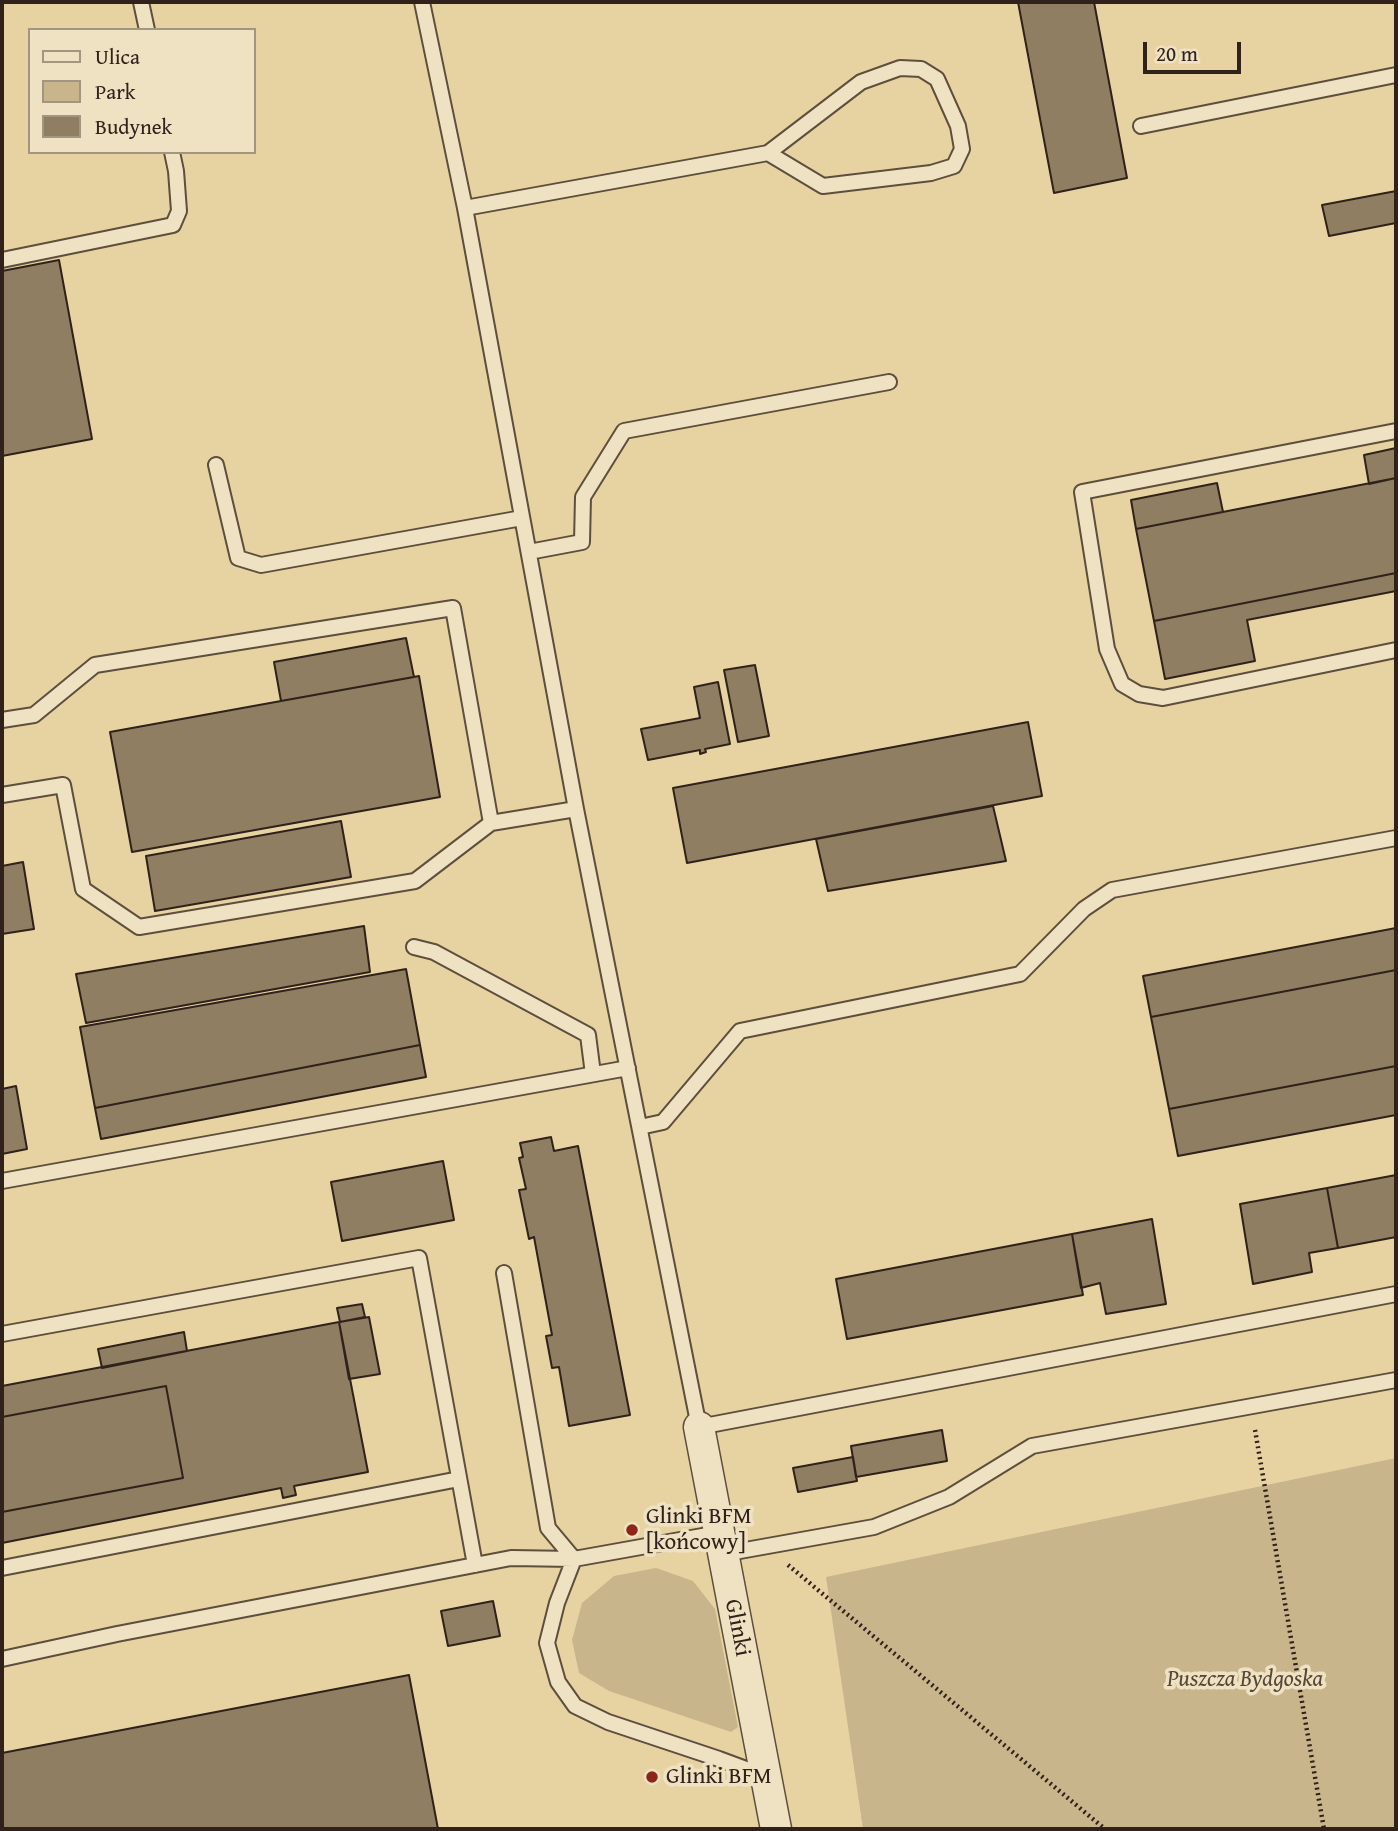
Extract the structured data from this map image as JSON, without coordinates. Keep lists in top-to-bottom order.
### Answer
{
  "streets": {
    "street": ["Glinki"]
  },
  "parks": ["Puszcza Bydgoska"],
  "places": ["Glinki BFM [końcowy]", "Glinki BFM"],
  "legend": ["Ulica", "Park", "Budynek"],
  "scale_bar": "20 m"
}
